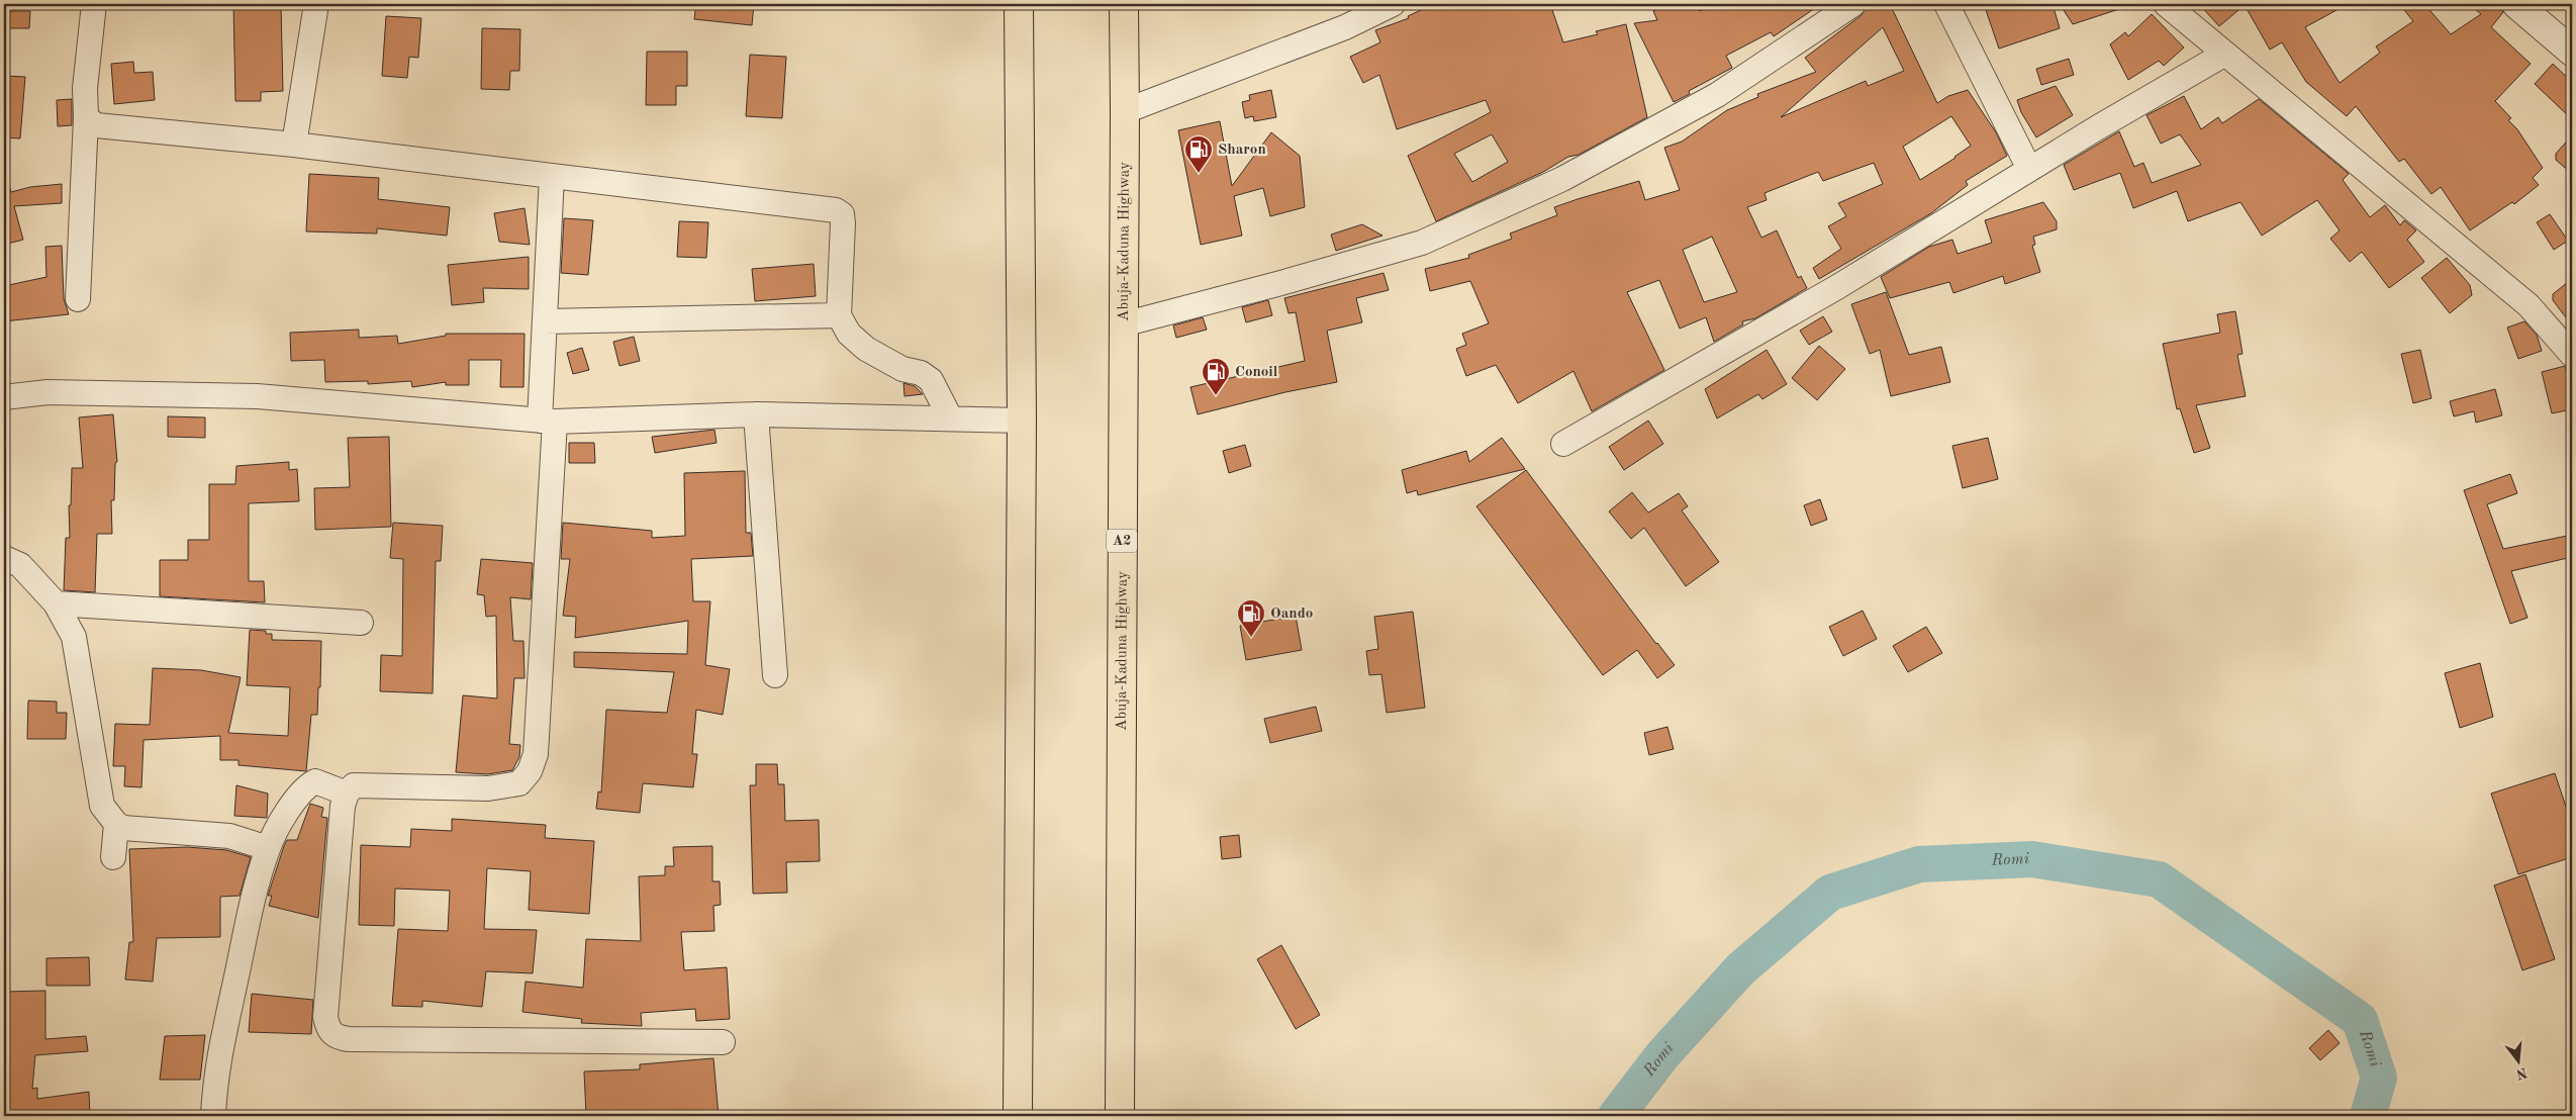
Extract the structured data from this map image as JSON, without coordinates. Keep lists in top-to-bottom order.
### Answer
{
  "streets": {
    "highway": ["Abuja-Kaduna Highway", "A2"]
  },
  "water": ["Romi"],
  "places": {
    "fuel station": ["Sharon", "Conoil", "Oando"]
  },
  "north": "bottom"
}
